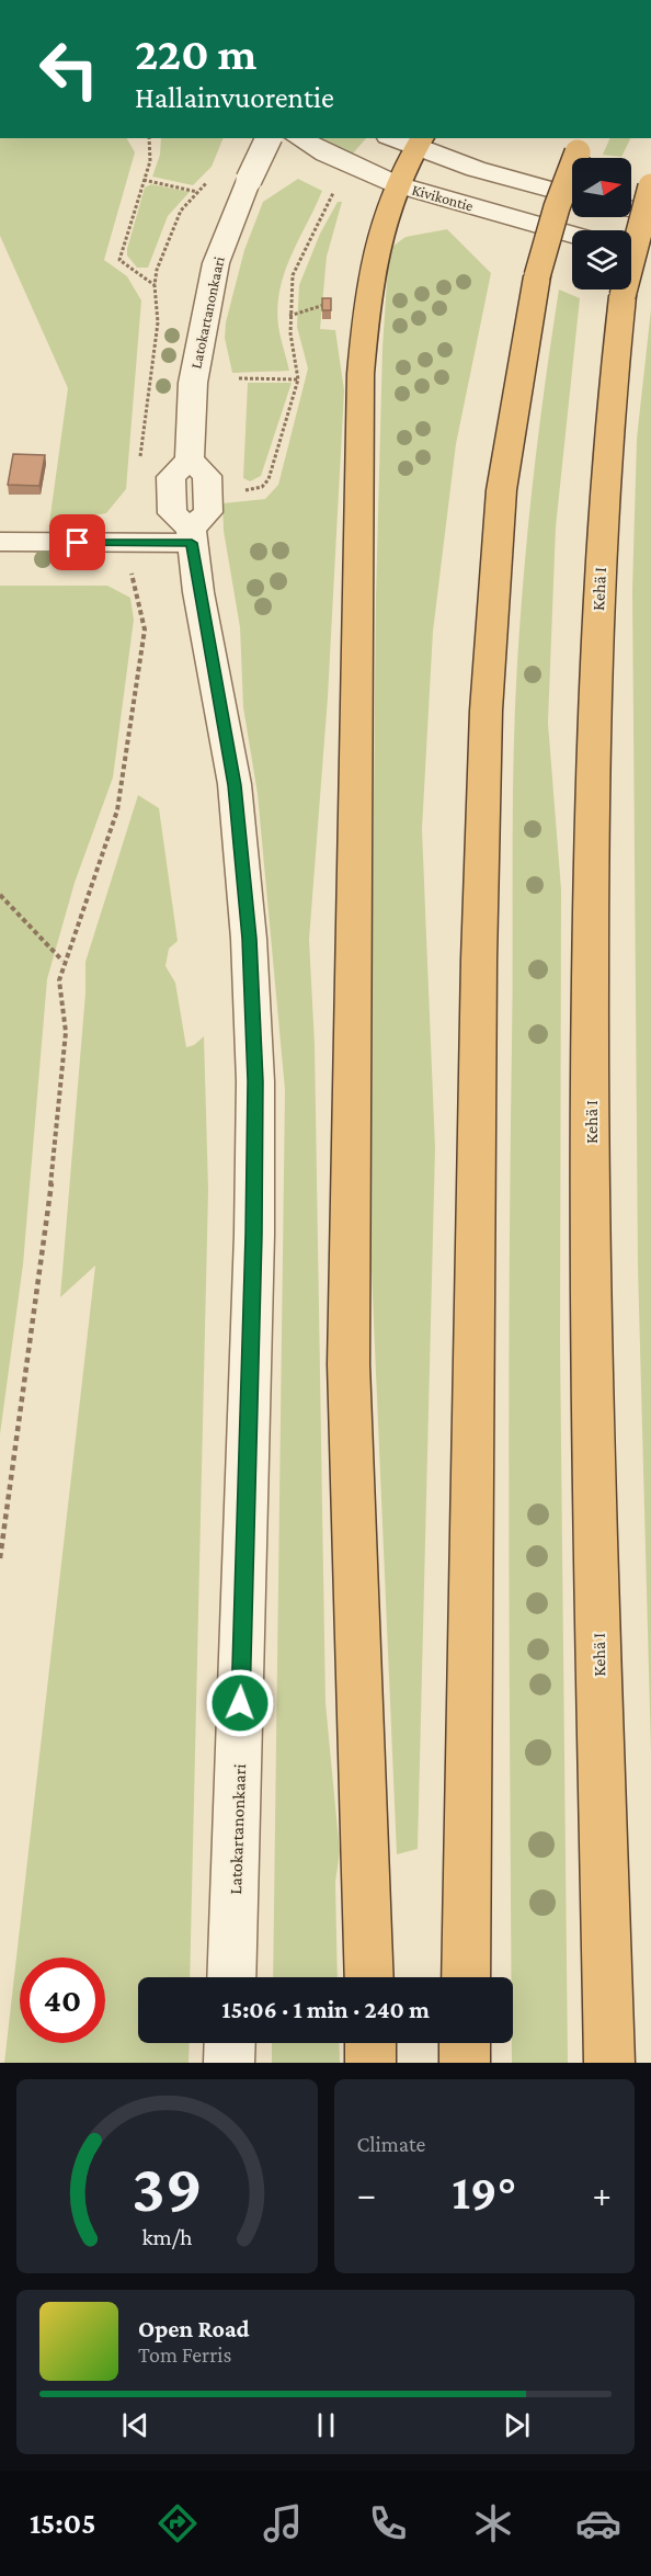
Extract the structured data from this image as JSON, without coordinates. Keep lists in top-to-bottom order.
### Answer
{
  "streets": {
    "highway": ["Kehä I"],
    "street": ["Kivikontie", "Latokartanonkaari"]
  },
  "north": "right",
  "page": {
    "turn": ["220 m", "Hallainvuorentie"],
    "limit": "40",
    "trip": "15:06 · 1 min · 240 m",
    "tile": "Climate",
    "heat": ["−", "19°", "+"],
    "song": ["Open Road", "Tom Ferris"],
    "tabs": "15:05",
    "gauge": ["39", "km/h"]
  }
}
